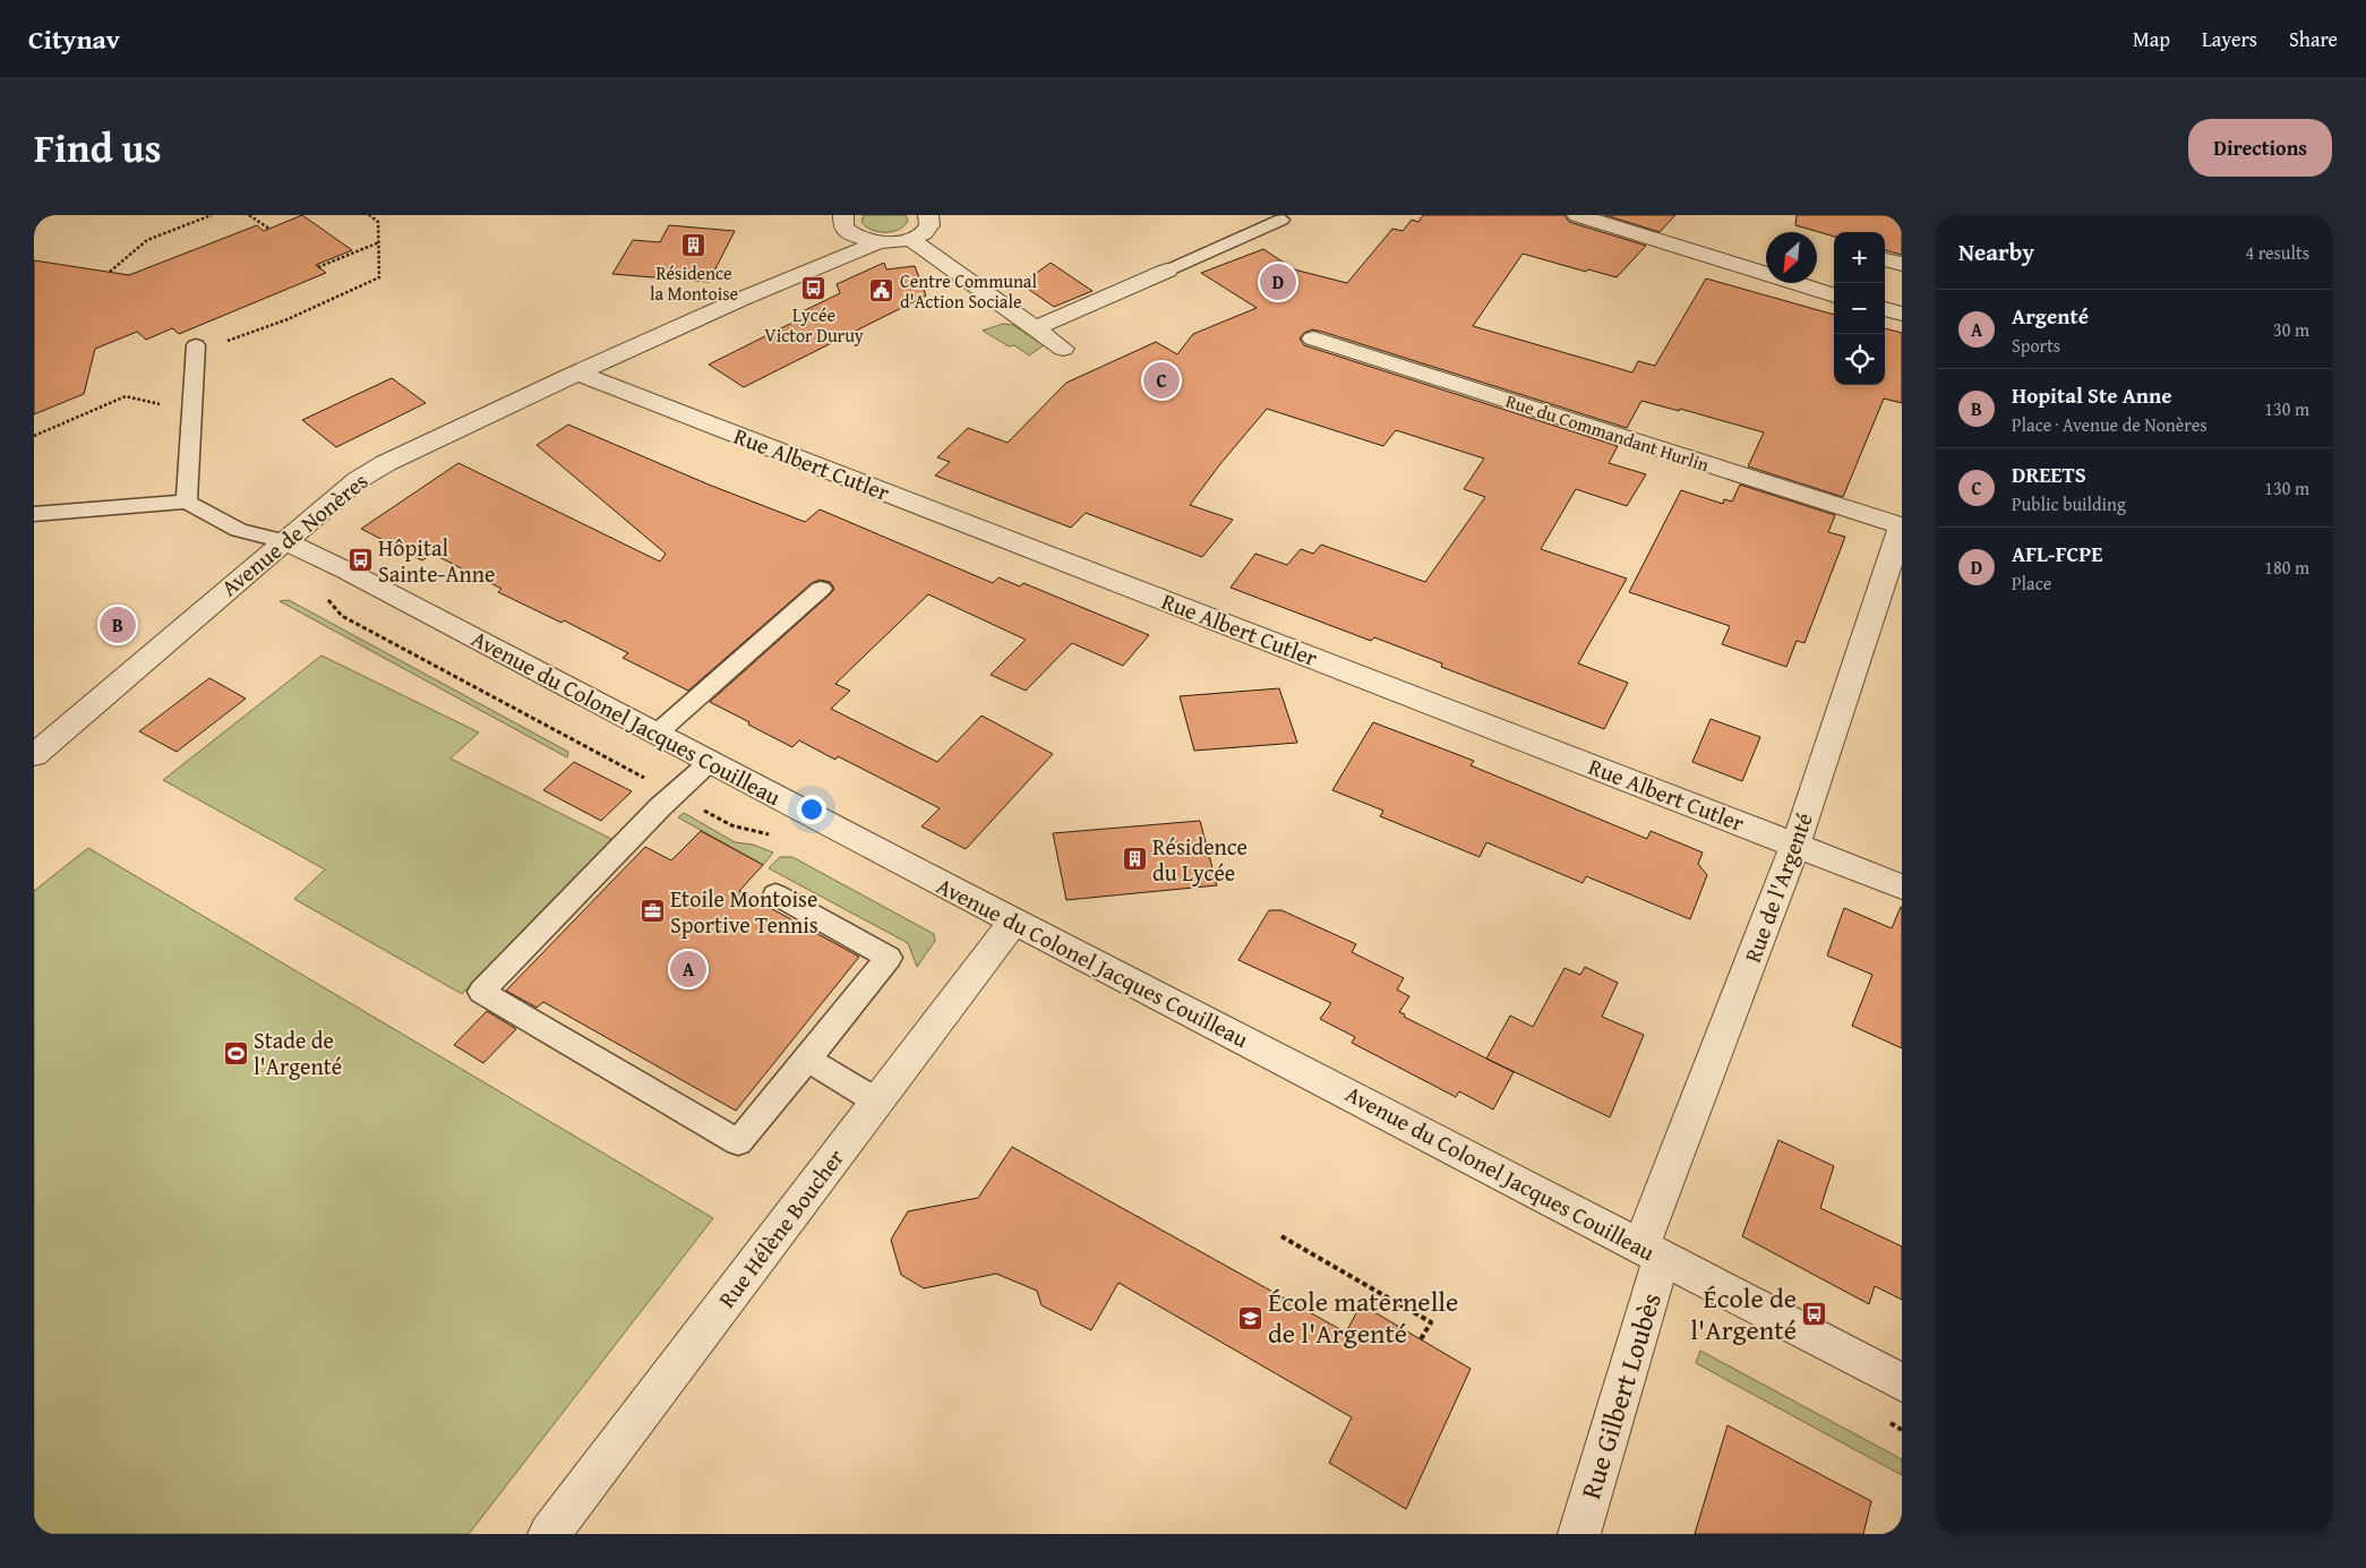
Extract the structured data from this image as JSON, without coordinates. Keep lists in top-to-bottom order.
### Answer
{
  "streets": {
    "street": [
      "Rue du Commandant Hurlin",
      "Rue Albert Cutler",
      "Avenue de Nonères",
      "Avenue du Colonel Jacques Couilleau",
      "Rue de l'Argenté",
      "Rue Hélène Boucher",
      "Rue Gilbert Loubès"
    ]
  },
  "crossings": [
    ["Rue du Commandant Hurlin", "Rue de l'Argenté"],
    ["Rue Albert Cutler", "Avenue de Nonères"],
    ["Rue Albert Cutler", "Rue de l'Argenté"],
    ["Avenue de Nonères", "Avenue du Colonel Jacques Couilleau"],
    ["Avenue du Colonel Jacques Couilleau", "Rue de l'Argenté"],
    ["Avenue du Colonel Jacques Couilleau", "Rue Hélène Boucher"],
    ["Avenue du Colonel Jacques Couilleau", "Rue Gilbert Loubès"],
    ["Rue de l'Argenté", "Rue Gilbert Loubès"]
  ],
  "places": {
    "building": ["Résidence la Montoise", "Résidence du Lycée"],
    "bus stop": ["Lycée Victor Duruy", "Hôpital Sainte-Anne", "École de l'Argenté"],
    "public building": ["Centre Communal d'Action Sociale"],
    "office": ["Etoile Montoise Sportive Tennis"],
    "sports": ["Stade de l'Argenté"],
    "school or university": ["École maternelle de l'Argenté"]
  },
  "north": "bottom left",
  "page": {
    "header": "Citynav",
    "nav": ["Map", "Layers", "Share"],
    "title": "Find us",
    "buttons": "Directions",
    "heading": ["Nearby", "4 results"],
    "map_buttons": ["+", "−"],
    "pins": [
      "D",
      "C",
      "B",
      "A"
    ],
    "list": [
      {
        "mark": "A",
        "name": "Argenté",
        "note": "Sports",
        "value": "30 m"
      },
      {
        "mark": "B",
        "name": "Hopital Ste Anne",
        "note": "Place · Avenue de Nonères",
        "value": "130 m"
      },
      {
        "mark": "C",
        "name": "DREETS",
        "note": "Public building",
        "value": "130 m"
      },
      {
        "mark": "D",
        "name": "AFL-FCPE",
        "note": "Place",
        "value": "180 m"
      }
    ]
  }
}
